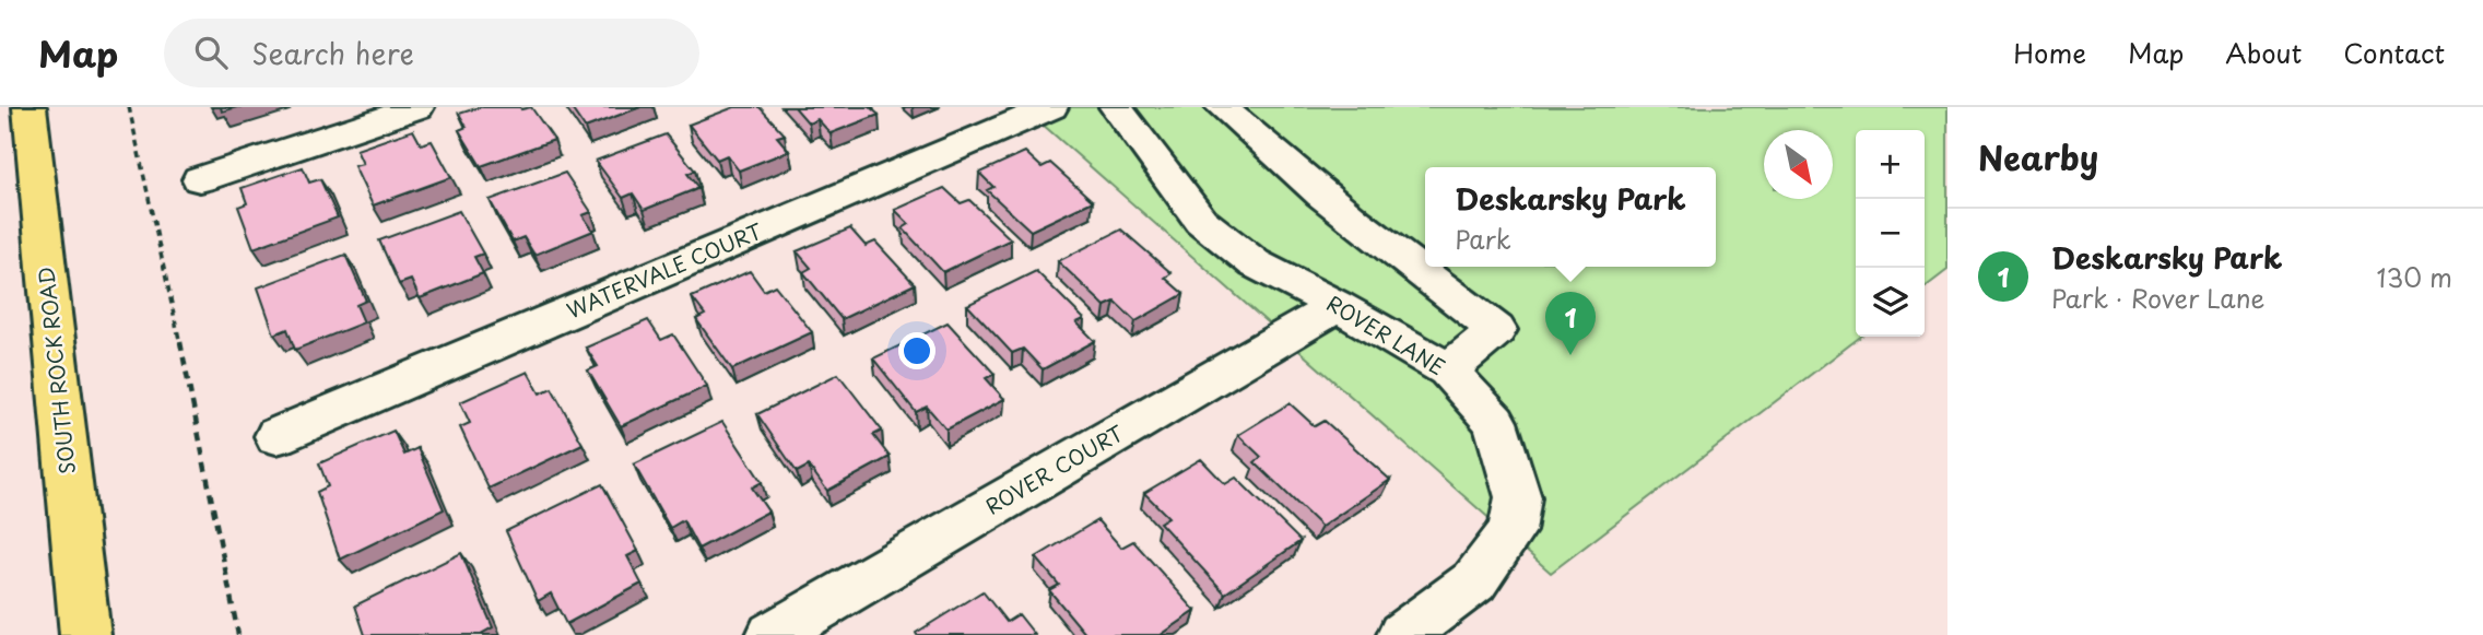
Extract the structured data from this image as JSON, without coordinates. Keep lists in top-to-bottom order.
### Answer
{
  "streets": {
    "main road": ["SOUTH ROCK ROAD"],
    "street": ["WATERVALE COURT", "ROVER LANE", "ROVER COURT"]
  },
  "crossings": [
    ["ROVER LANE", "ROVER COURT"]
  ],
  "north": "bottom right",
  "page": {
    "header": "Map",
    "search": "Search here",
    "nav": [
      "Home",
      "Map",
      "About",
      "Contact"
    ],
    "heading": "Nearby",
    "map_buttons": ["+", "−"],
    "popup": ["Deskarsky Park", "Park"],
    "list": [
      {
        "mark": "1",
        "name": "Deskarsky Park",
        "note": "Park · Rover Lane",
        "value": "130 m"
      }
    ],
    "pins": "1"
  }
}
